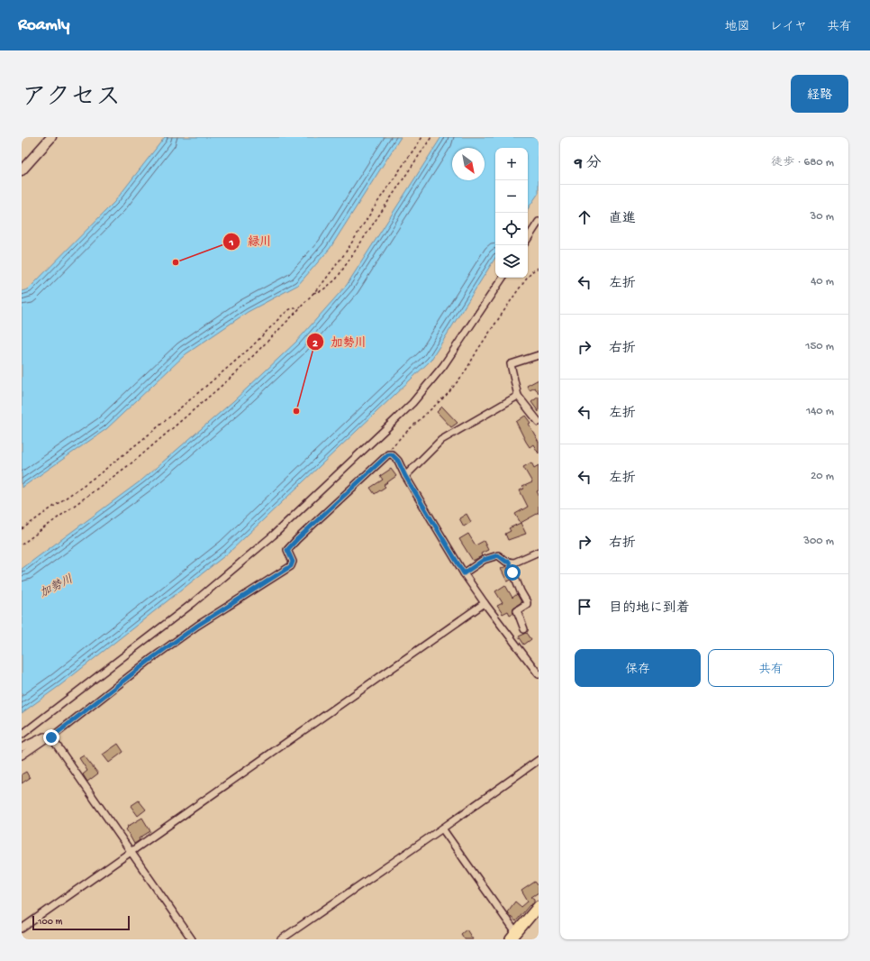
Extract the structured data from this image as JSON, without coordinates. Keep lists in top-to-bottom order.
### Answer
{
  "water": ["加勢川"],
  "places": ["緑川", "加勢川"],
  "scale_bar": "100 m",
  "north": "bottom right",
  "page": {
    "header": "Roamly",
    "nav": ["地図", "レイヤ", "共有"],
    "title": "アクセス",
    "buttons": [
      "経路",
      ["保存", "共有"]
    ],
    "heading": ["9 分", "徒歩 · 680 m"],
    "map_buttons": ["+", "−"],
    "list": [
      ["直進", "30 m"],
      ["左折", "40 m"],
      ["右折", "150 m"],
      ["左折", "140 m"],
      ["左折", "20 m"],
      ["右折", "300 m"],
      "目的地に到着"
    ],
    "scale": "100 m"
  }
}
